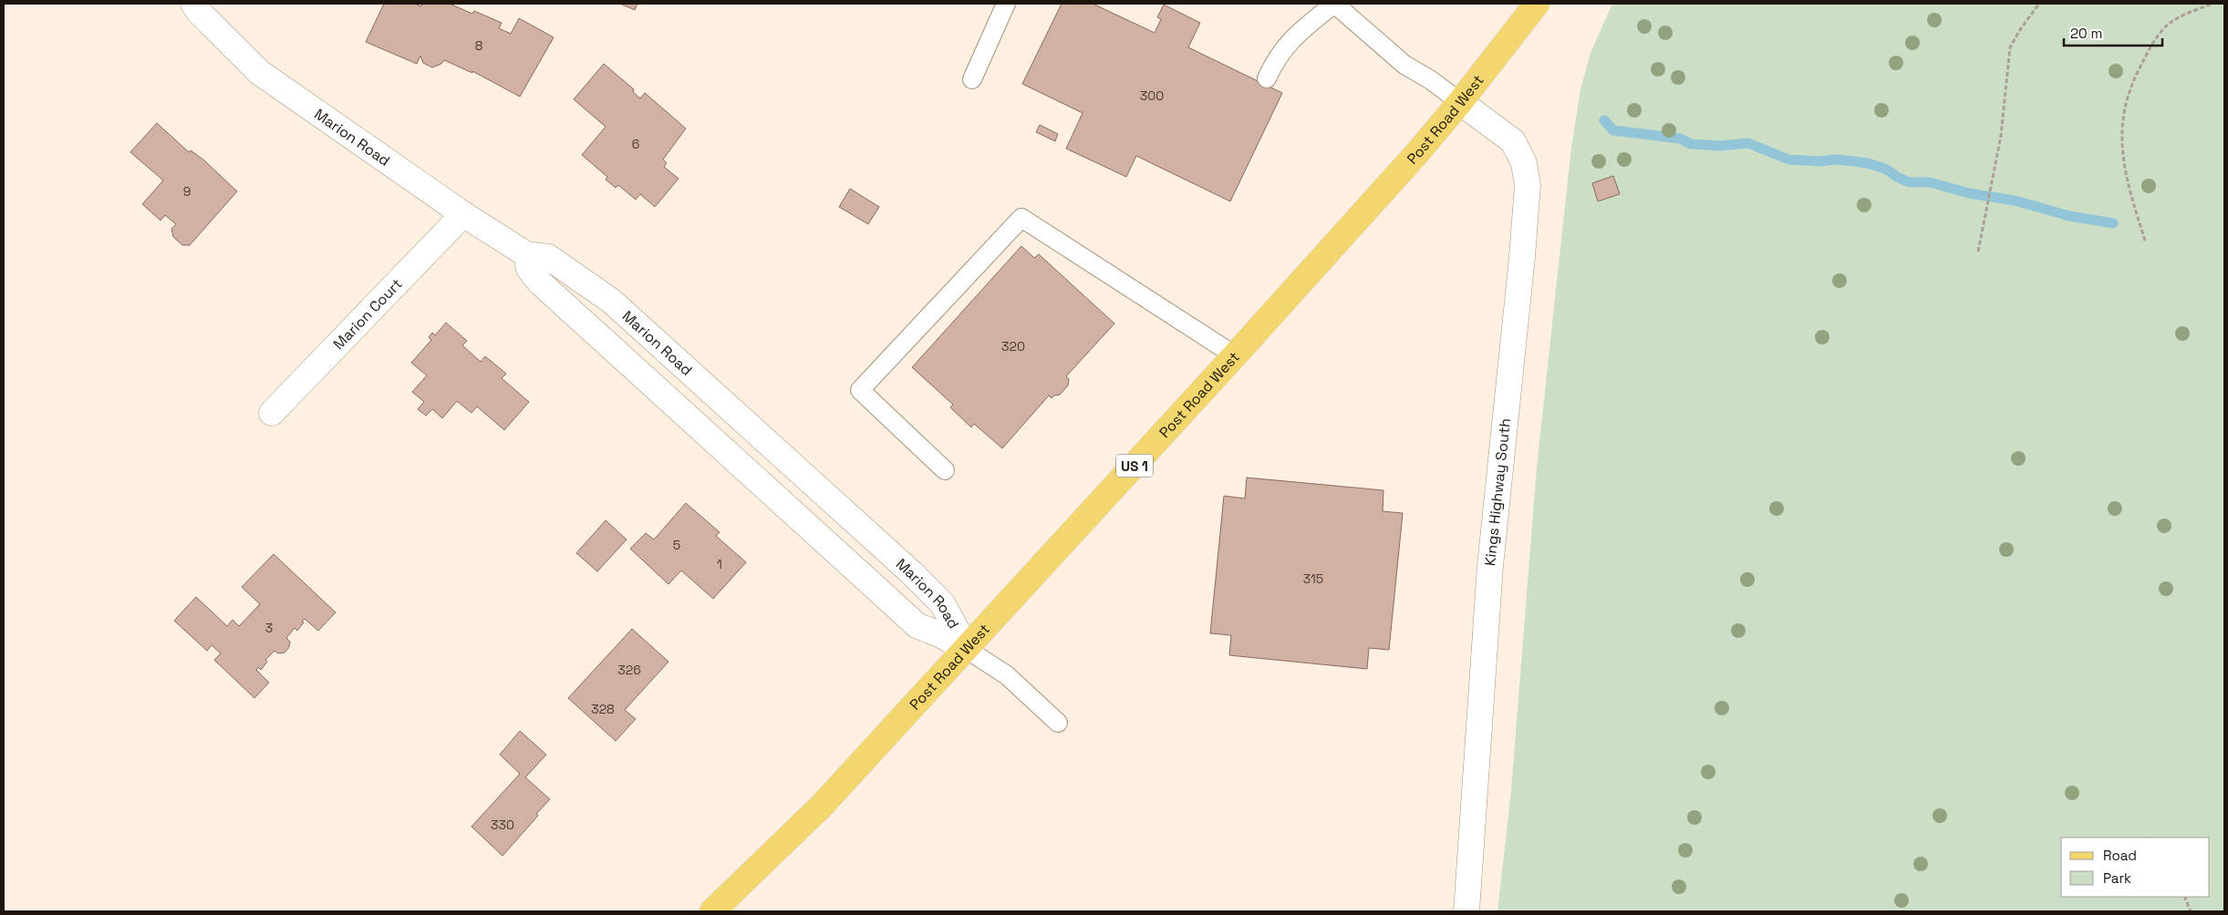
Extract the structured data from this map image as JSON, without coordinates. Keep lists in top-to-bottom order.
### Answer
{
  "streets": {
    "main road": ["Post Road West", "US 1"],
    "street": ["Marion Road", "Marion Court", "Kings Highway South"]
  },
  "crossings": [
    ["Post Road West", "Marion Road"],
    ["Post Road West", "Kings Highway South"],
    ["Marion Road", "Marion Court"]
  ],
  "house_numbers": [
    "8",
    "300",
    "6",
    "9",
    "320",
    "5",
    "1",
    "315",
    "3",
    "326",
    "328",
    "330"
  ],
  "legend": ["Road", "Park"],
  "scale_bar": "20 m"
}
